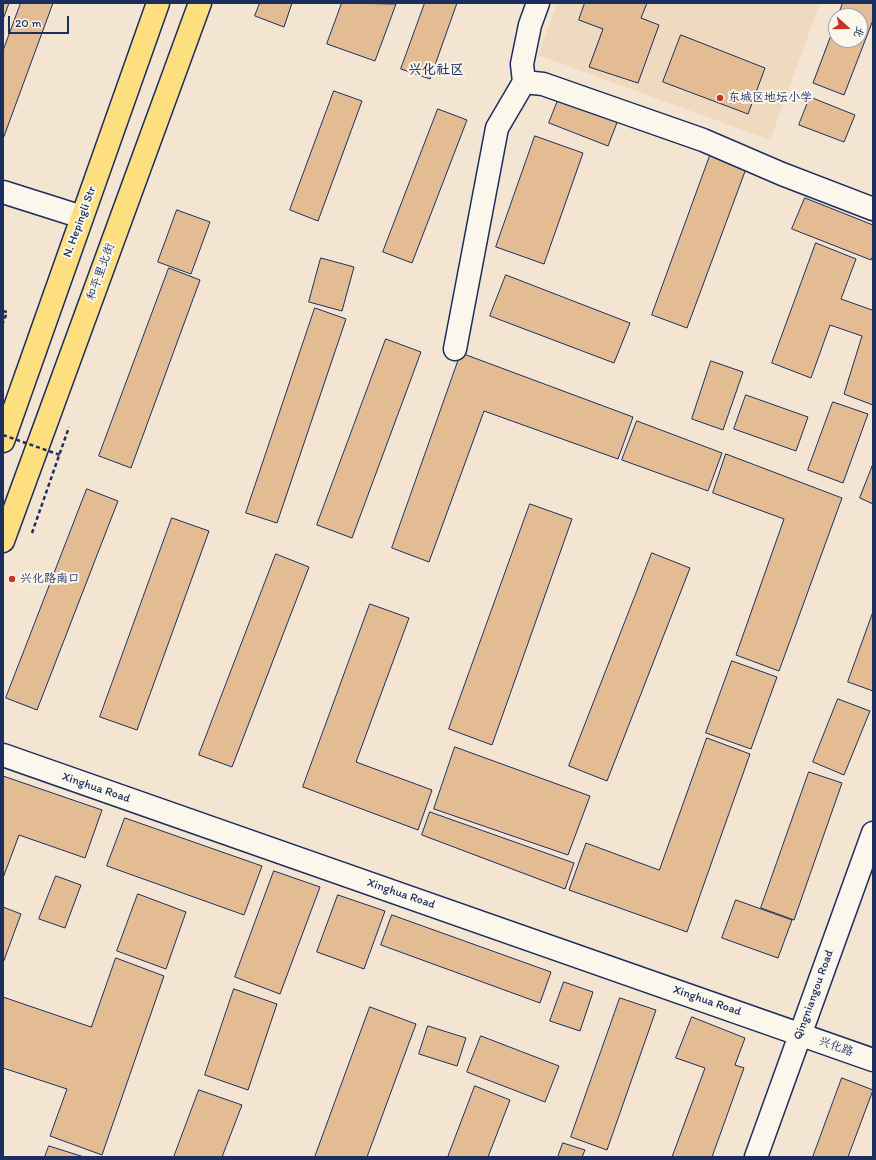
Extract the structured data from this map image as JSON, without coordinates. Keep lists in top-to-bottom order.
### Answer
{
  "streets": {
    "main road": ["N. Hepingli Str", "和平里北街"],
    "street": ["Xinghua Road", "Qingniangou Road", "兴化路"]
  },
  "crossings": [
    ["Xinghua Road", "Qingniangou Road"],
    ["Xinghua Road", "兴化路"],
    ["Qingniangou Road", "兴化路"]
  ],
  "districts": ["兴化社区"],
  "places": ["东城区地坛小学", "兴化路南口"],
  "scale_bar": "20 m",
  "north": "right"
}
